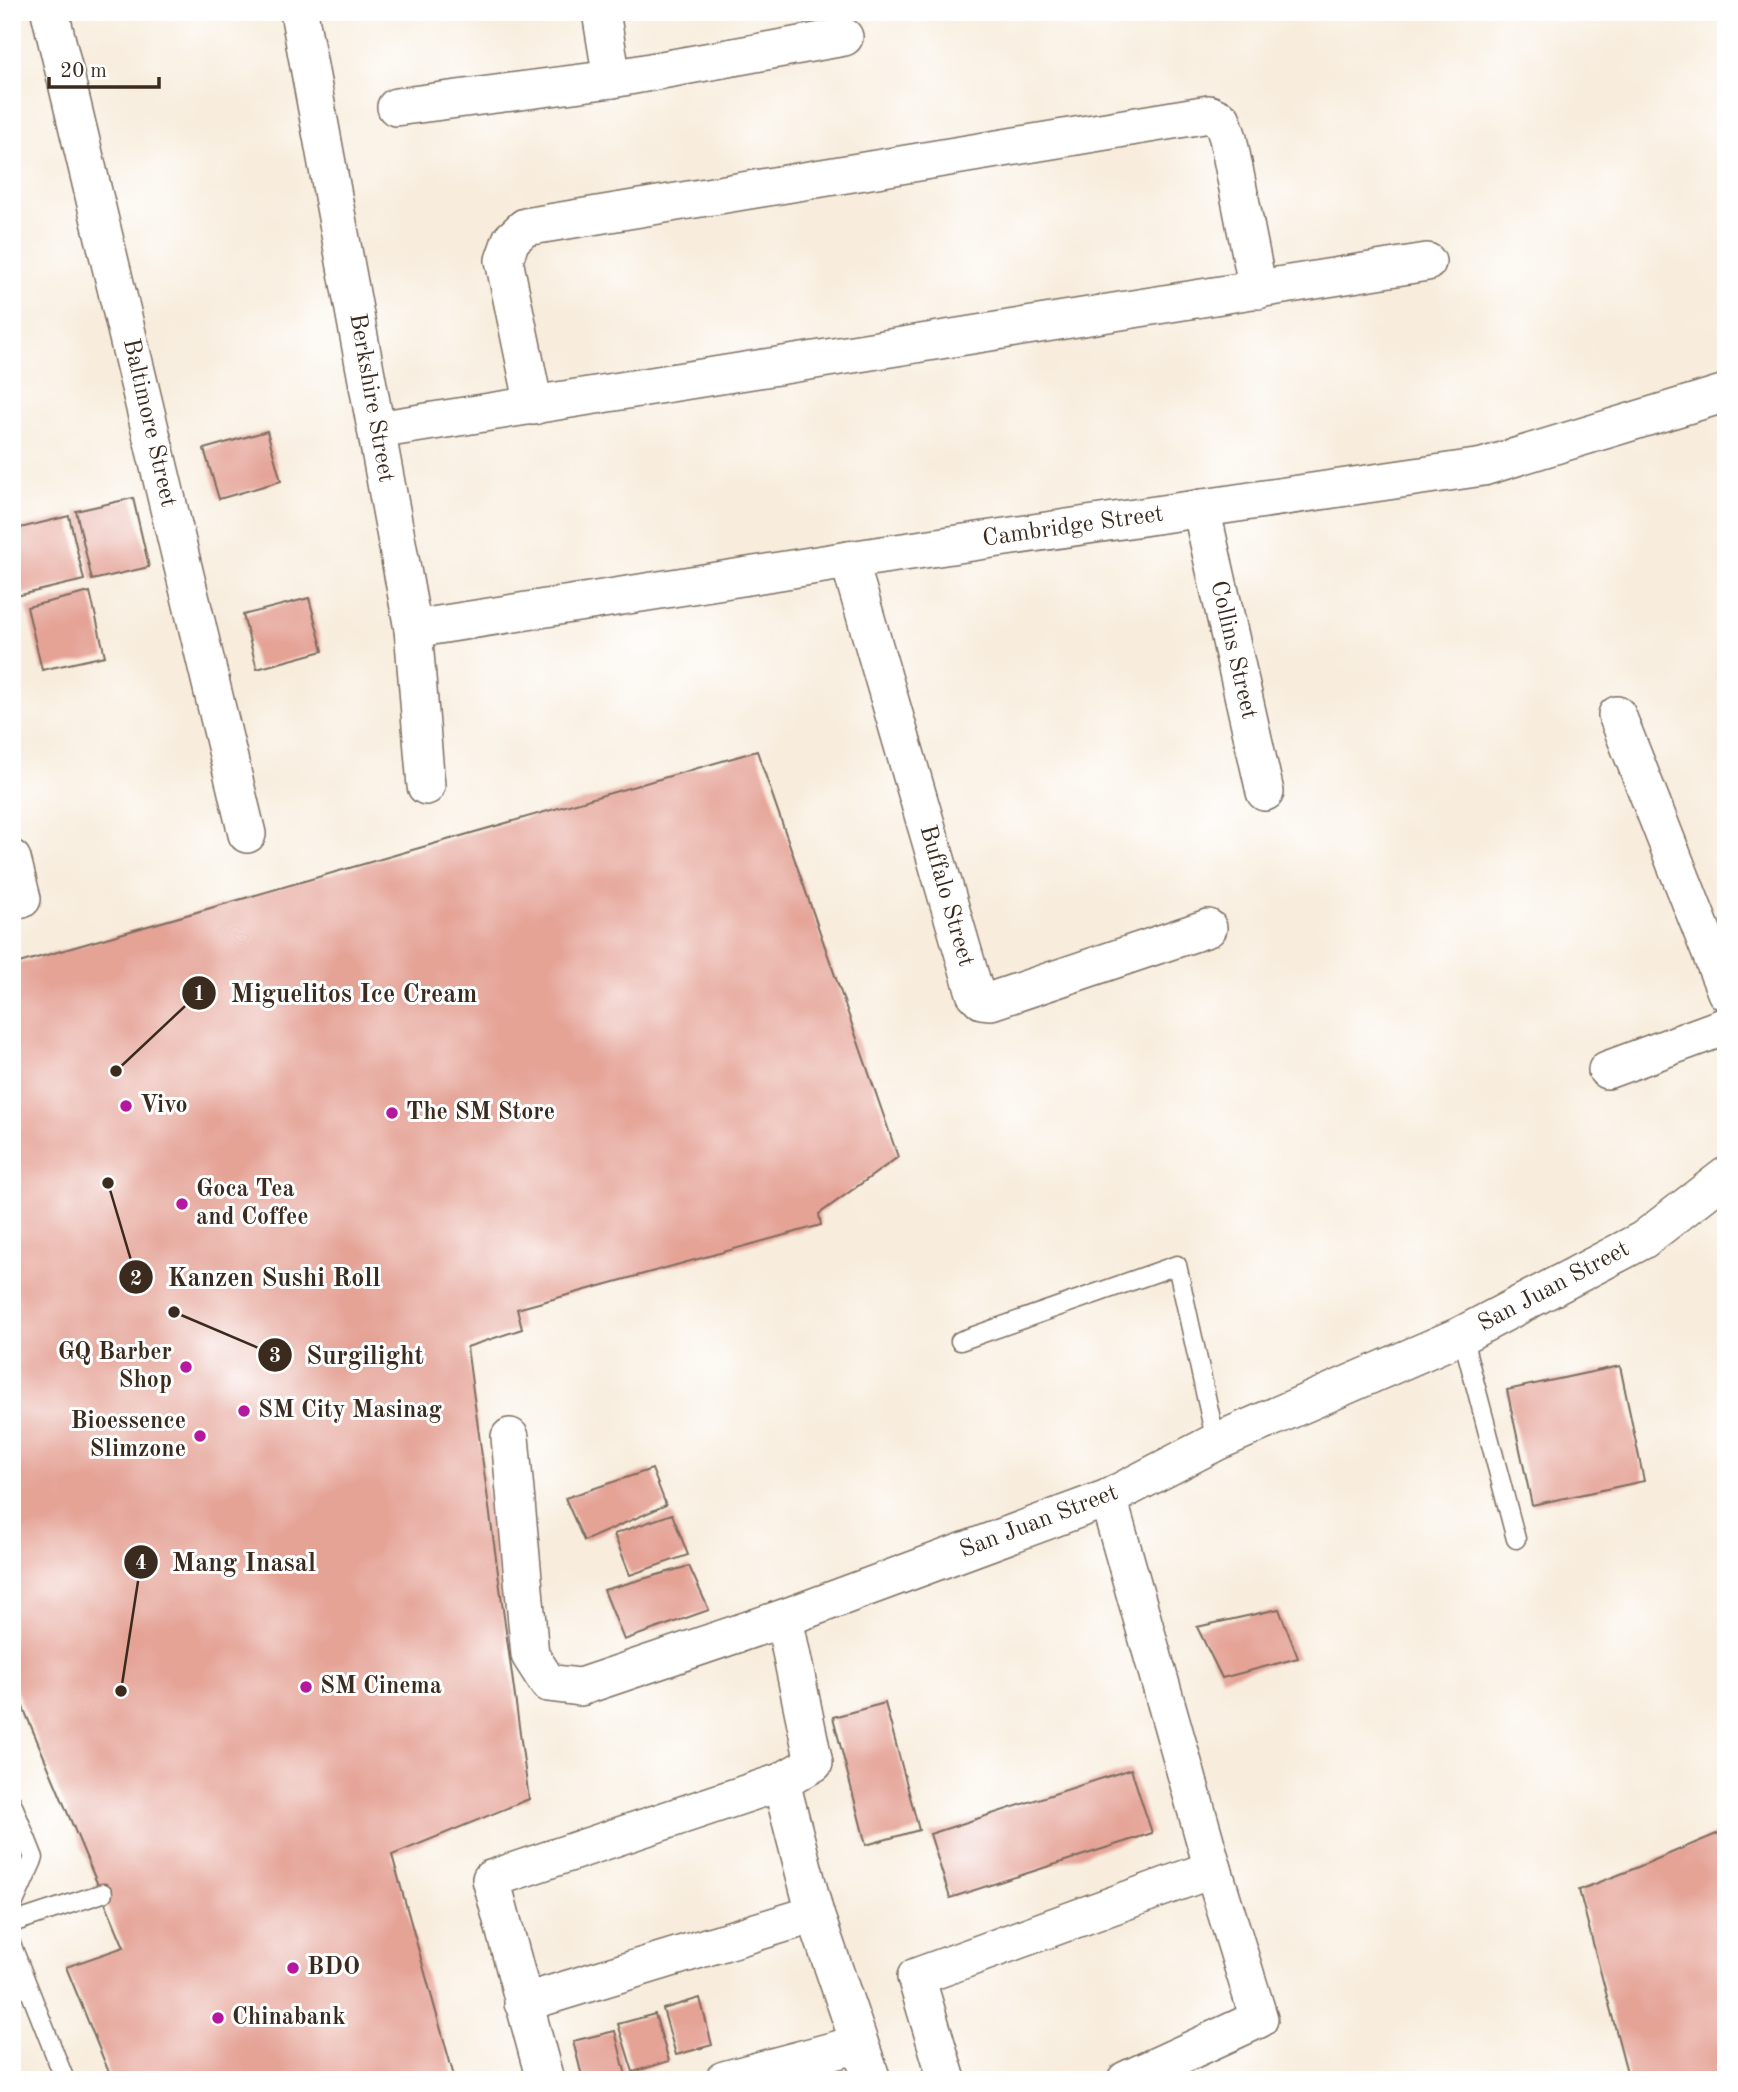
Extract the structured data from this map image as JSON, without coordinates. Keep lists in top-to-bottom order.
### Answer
{
  "streets": {
    "street": [
      "Berkshire Street",
      "Baltimore Street",
      "Cambridge Street",
      "Collins Street",
      "Buffalo Street",
      "San Juan Street"
    ]
  },
  "crossings": [
    ["Berkshire Street", "Cambridge Street"],
    ["Cambridge Street", "Collins Street"],
    ["Cambridge Street", "Buffalo Street"]
  ],
  "places": [
    "Miguelitos Ice Cream",
    "Vivo",
    "The SM Store",
    "Kanzen Sushi Roll",
    "Goca Tea and Coffee",
    "Surgilight",
    "GQ Barber Shop",
    "SM City Masinag",
    "Bioessence Slimzone",
    "SM Cinema",
    "Mang Inasal",
    "BDO",
    "Chinabank"
  ],
  "scale_bar": "20 m"
}
